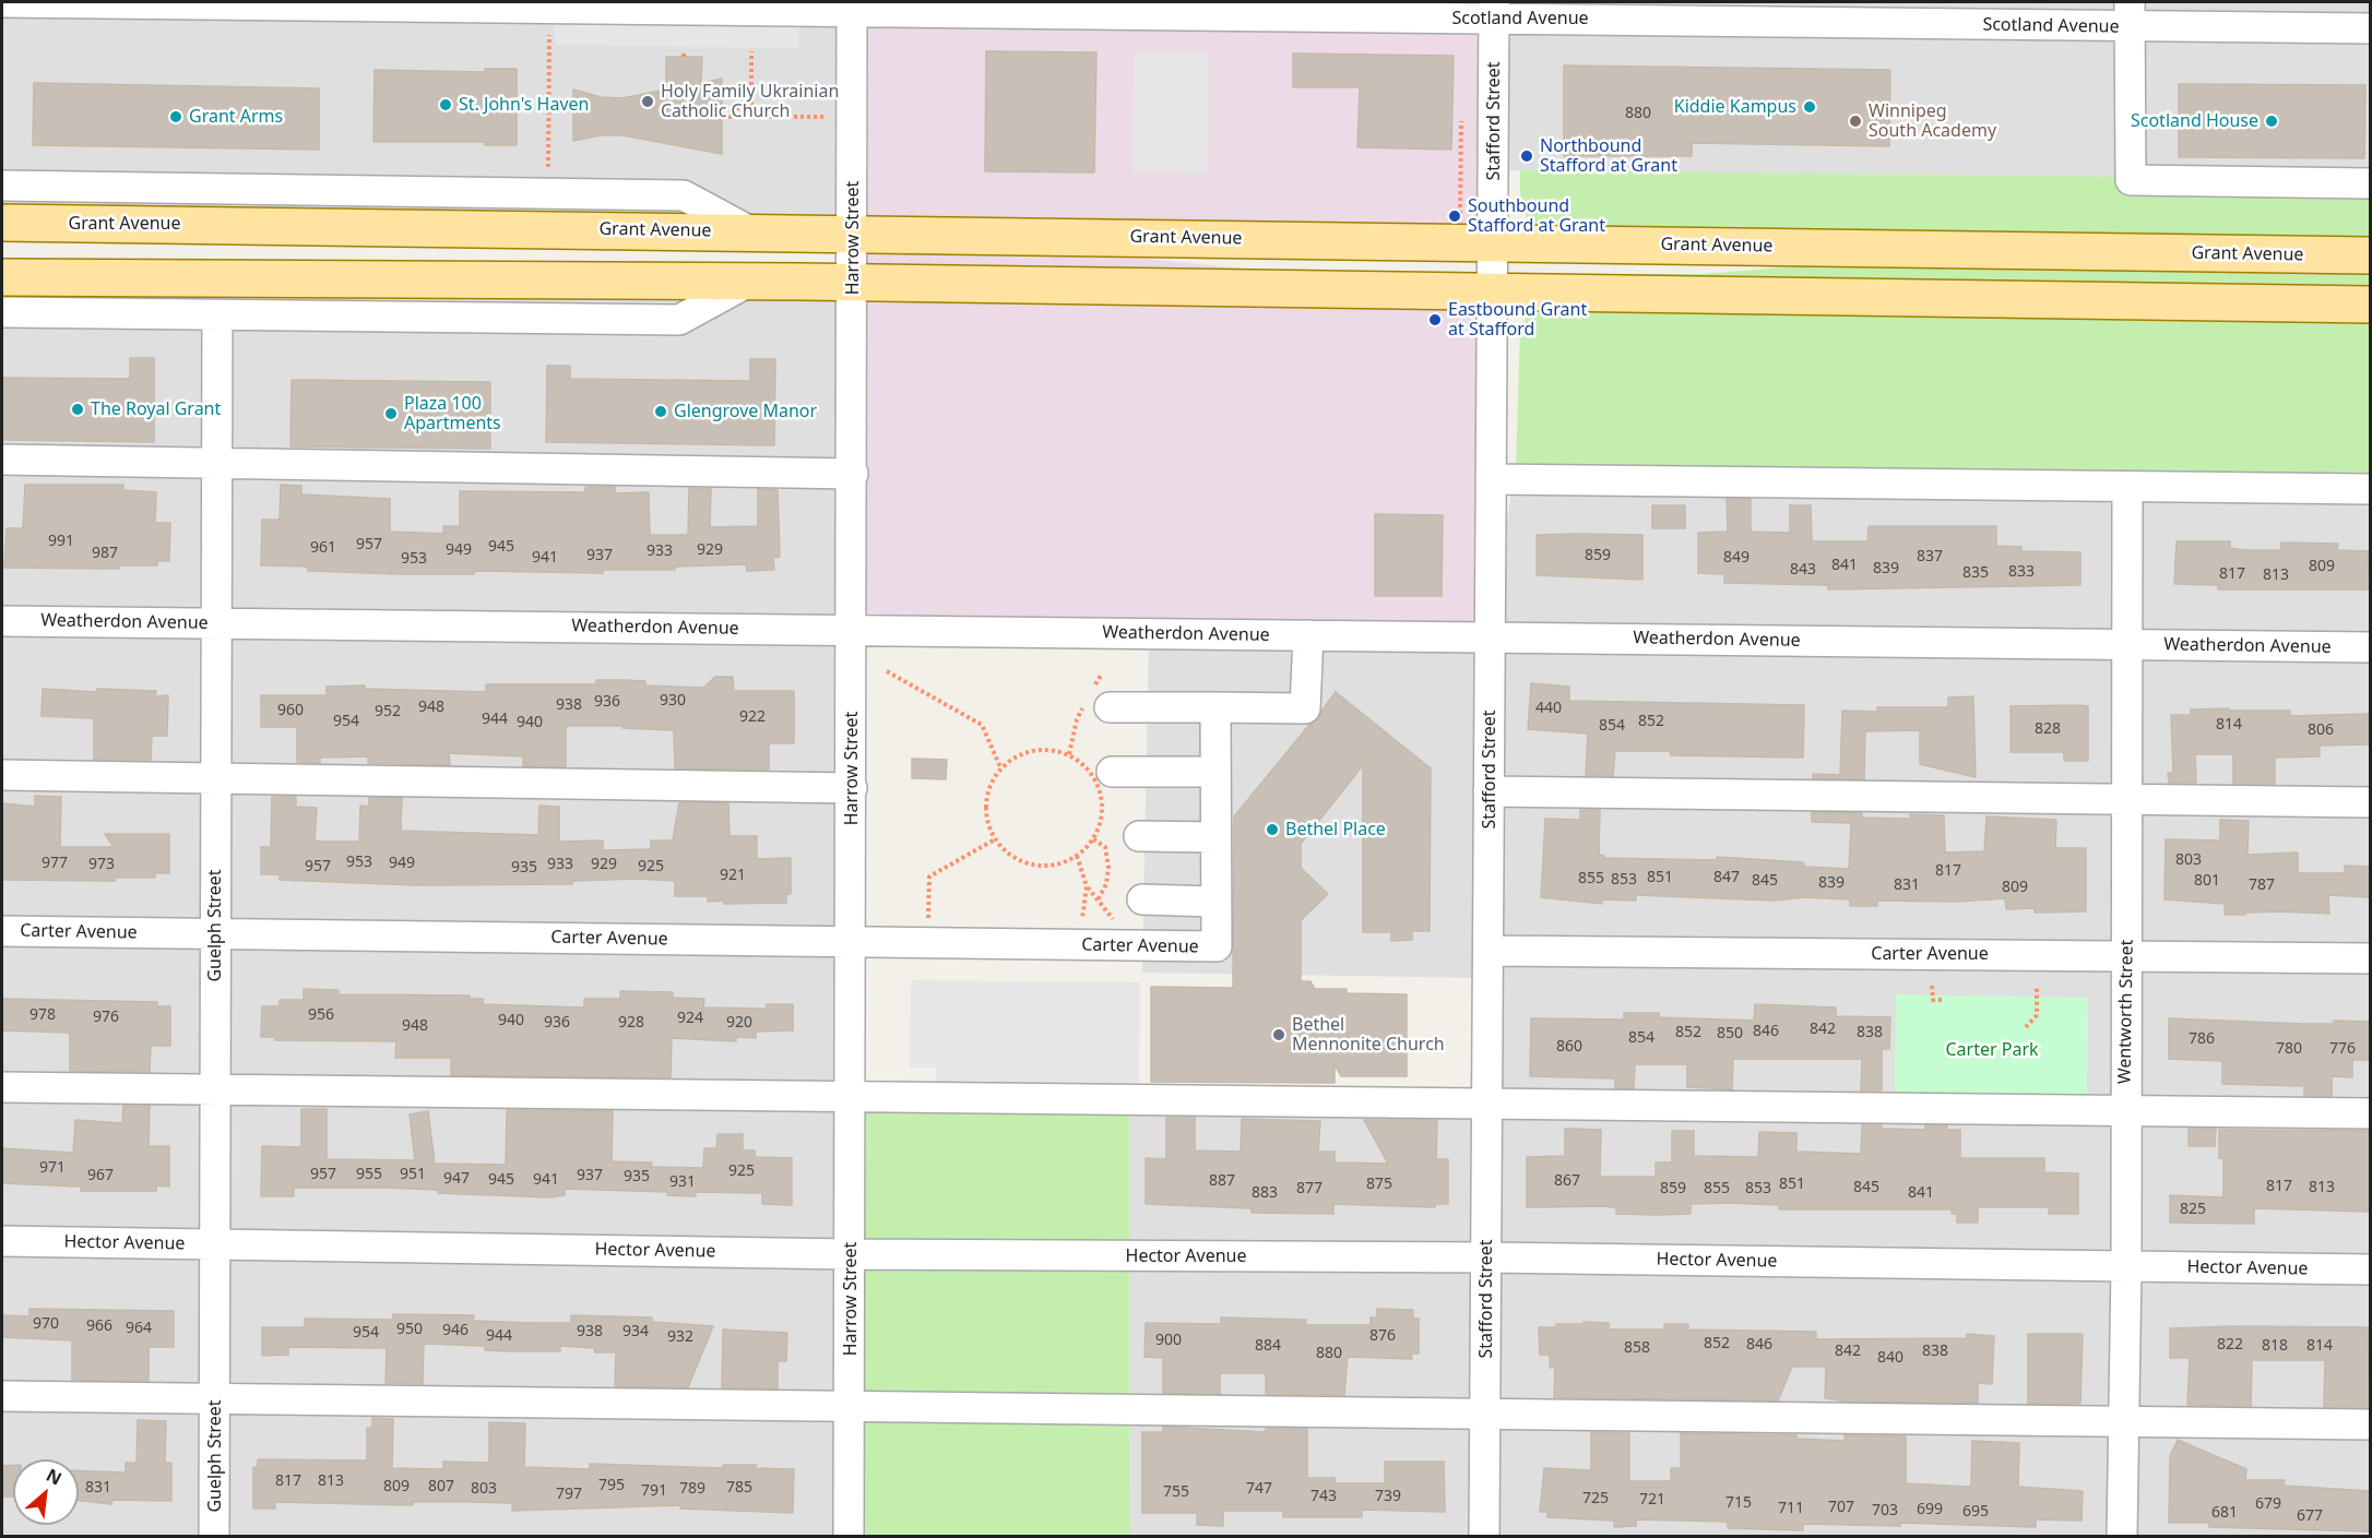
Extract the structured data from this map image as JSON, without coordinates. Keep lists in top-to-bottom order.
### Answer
{
  "streets": {
    "main road": ["Grant Avenue"],
    "street": [
      "Scotland Avenue",
      "Stafford Street",
      "Harrow Street",
      "Weatherdon Avenue",
      "Guelph Street",
      "Carter Avenue",
      "Wentworth Street",
      "Hector Avenue"
    ]
  },
  "crossings": [
    ["Scotland Avenue", "Stafford Street"],
    ["Scotland Avenue", "Harrow Street"],
    ["Stafford Street", "Grant Avenue"],
    ["Stafford Street", "Weatherdon Avenue"],
    ["Stafford Street", "Carter Avenue"],
    ["Stafford Street", "Hector Avenue"],
    ["Grant Avenue", "Harrow Street"],
    ["Harrow Street", "Weatherdon Avenue"],
    ["Harrow Street", "Carter Avenue"],
    ["Harrow Street", "Hector Avenue"],
    ["Weatherdon Avenue", "Guelph Street"],
    ["Weatherdon Avenue", "Wentworth Street"],
    ["Guelph Street", "Carter Avenue"],
    ["Guelph Street", "Hector Avenue"],
    ["Carter Avenue", "Wentworth Street"],
    ["Wentworth Street", "Hector Avenue"]
  ],
  "parks": ["Carter Park"],
  "places": [
    "Holy Family Ukrainian Catholic Church",
    "St. John's Haven",
    "Kiddie Kampus",
    "Grant Arms",
    "Winnipeg South Academy",
    "Scotland House",
    "Northbound Stafford at Grant",
    "Southbound Stafford at Grant",
    "Eastbound Grant at Stafford",
    "The Royal Grant",
    "Glengrove Manor",
    "Plaza 100 Apartments",
    "Bethel Place",
    "Bethel Mennonite Church"
  ],
  "house_numbers": [
    "880",
    "991",
    "957",
    "945",
    "961",
    "949",
    "929",
    "933",
    "987",
    "937",
    "859",
    "837",
    "941",
    "849",
    "953",
    "841",
    "809",
    "839",
    "843",
    "833",
    "835",
    "817",
    "813",
    "930",
    "936",
    "938",
    "948",
    "440",
    "960",
    "952",
    "922",
    "944",
    "954",
    "852",
    "940",
    "814",
    "854",
    "828",
    "806",
    "803",
    "953",
    "977",
    "949",
    "973",
    "933",
    "929",
    "957",
    "925",
    "935",
    "817",
    "921",
    "851",
    "847",
    "855",
    "853",
    "845",
    "801",
    "839",
    "831",
    "787",
    "809",
    "978",
    "956",
    "976",
    "924",
    "940",
    "936",
    "928",
    "920",
    "948",
    "842",
    "846",
    "852",
    "838",
    "850",
    "854",
    "786",
    "860",
    "780",
    "776",
    "971",
    "925",
    "957",
    "955",
    "951",
    "967",
    "937",
    "935",
    "947",
    "945",
    "941",
    "887",
    "867",
    "931",
    "875",
    "851",
    "817",
    "845",
    "813",
    "877",
    "859",
    "855",
    "853",
    "883",
    "841",
    "825",
    "970",
    "966",
    "964",
    "950",
    "946",
    "938",
    "934",
    "954",
    "944",
    "876",
    "932",
    "900",
    "852",
    "846",
    "822",
    "884",
    "818",
    "814",
    "858",
    "842",
    "838",
    "880",
    "840",
    "817",
    "813",
    "795",
    "809",
    "807",
    "831",
    "785",
    "803",
    "789",
    "747",
    "791",
    "755",
    "797",
    "743",
    "739",
    "725",
    "721",
    "715",
    "679",
    "707",
    "711",
    "699",
    "703",
    "695",
    "681",
    "677"
  ],
  "north": "top right"
}
